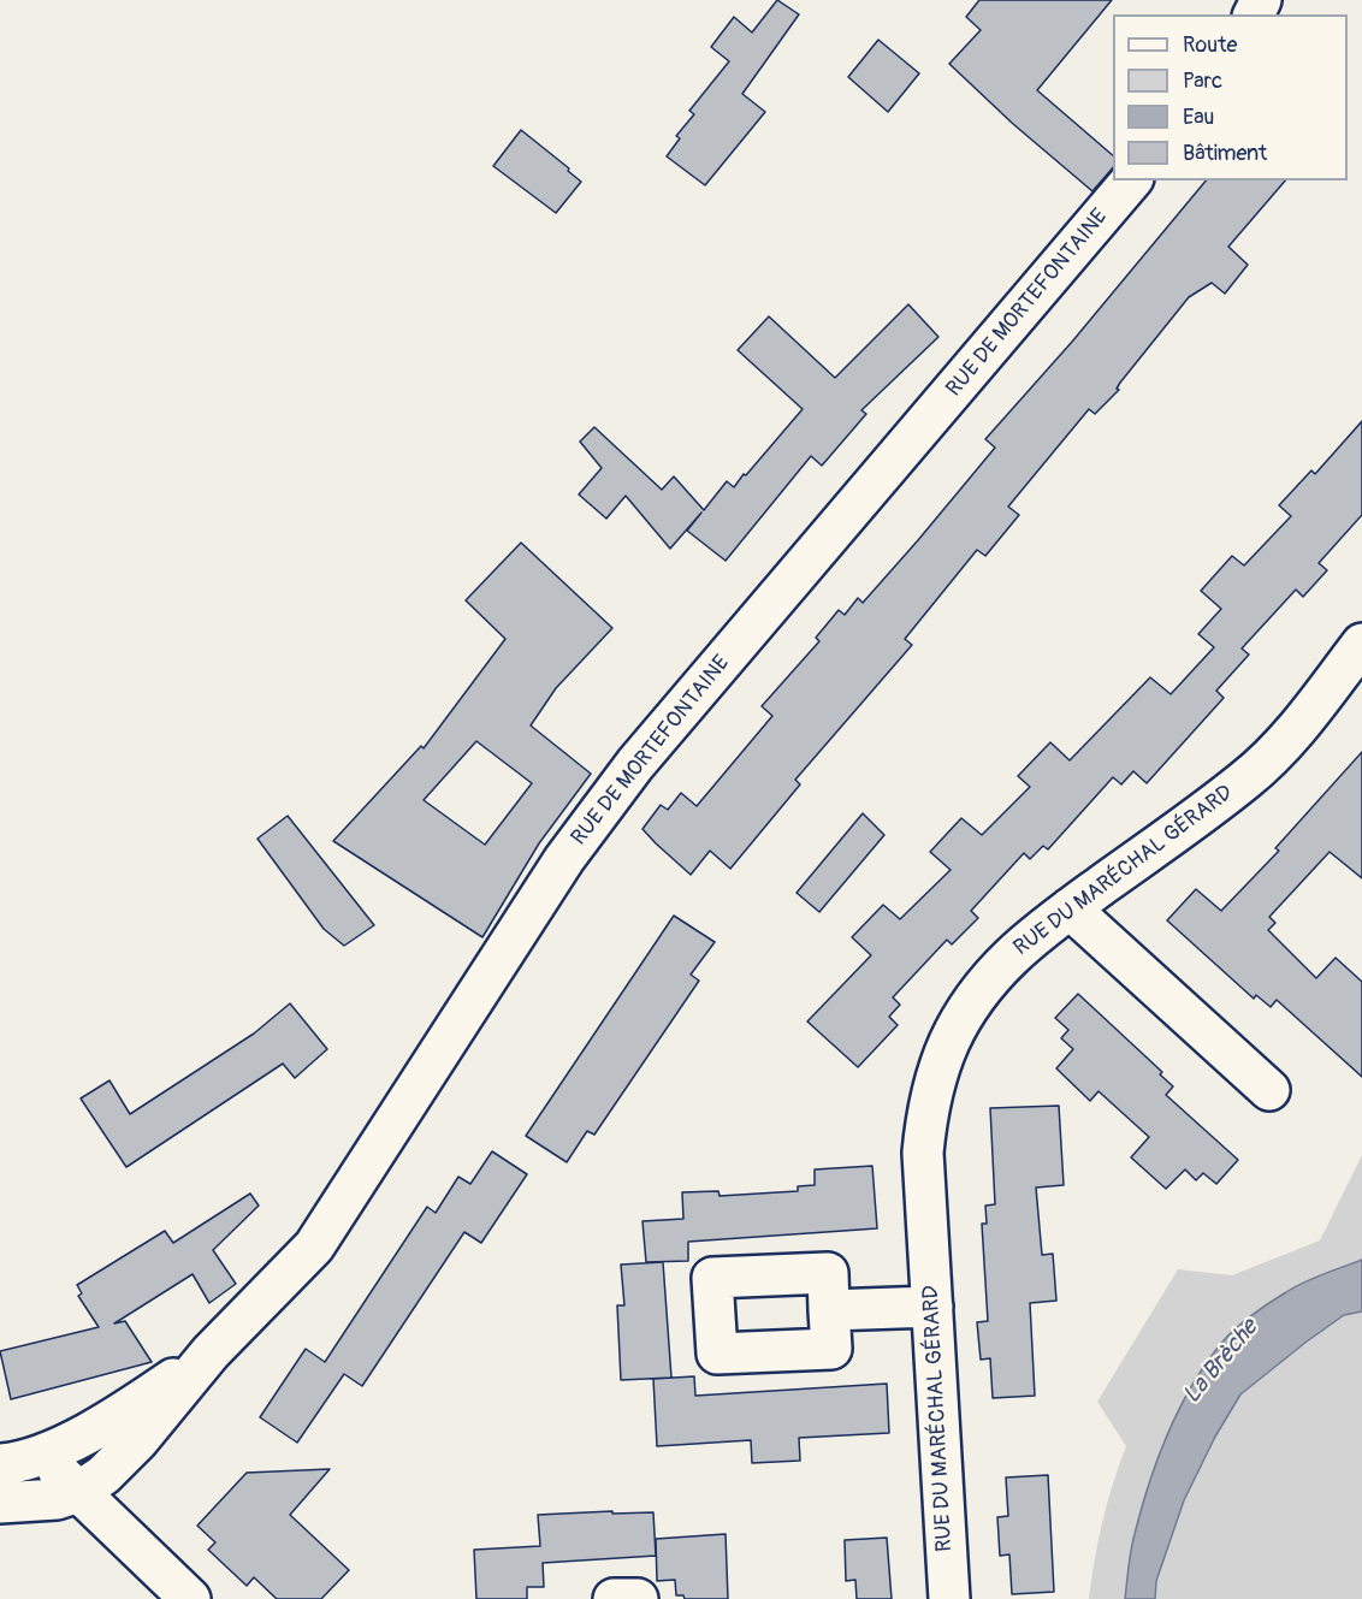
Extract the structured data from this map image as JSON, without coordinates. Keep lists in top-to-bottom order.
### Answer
{
  "streets": {
    "street": ["RUE DE MORTEFONTAINE", "RUE DU MARÉCHAL GÉRARD"]
  },
  "water": ["La Brèche"],
  "legend": [
    "Route",
    "Parc",
    "Eau",
    "Bâtiment"
  ]
}
